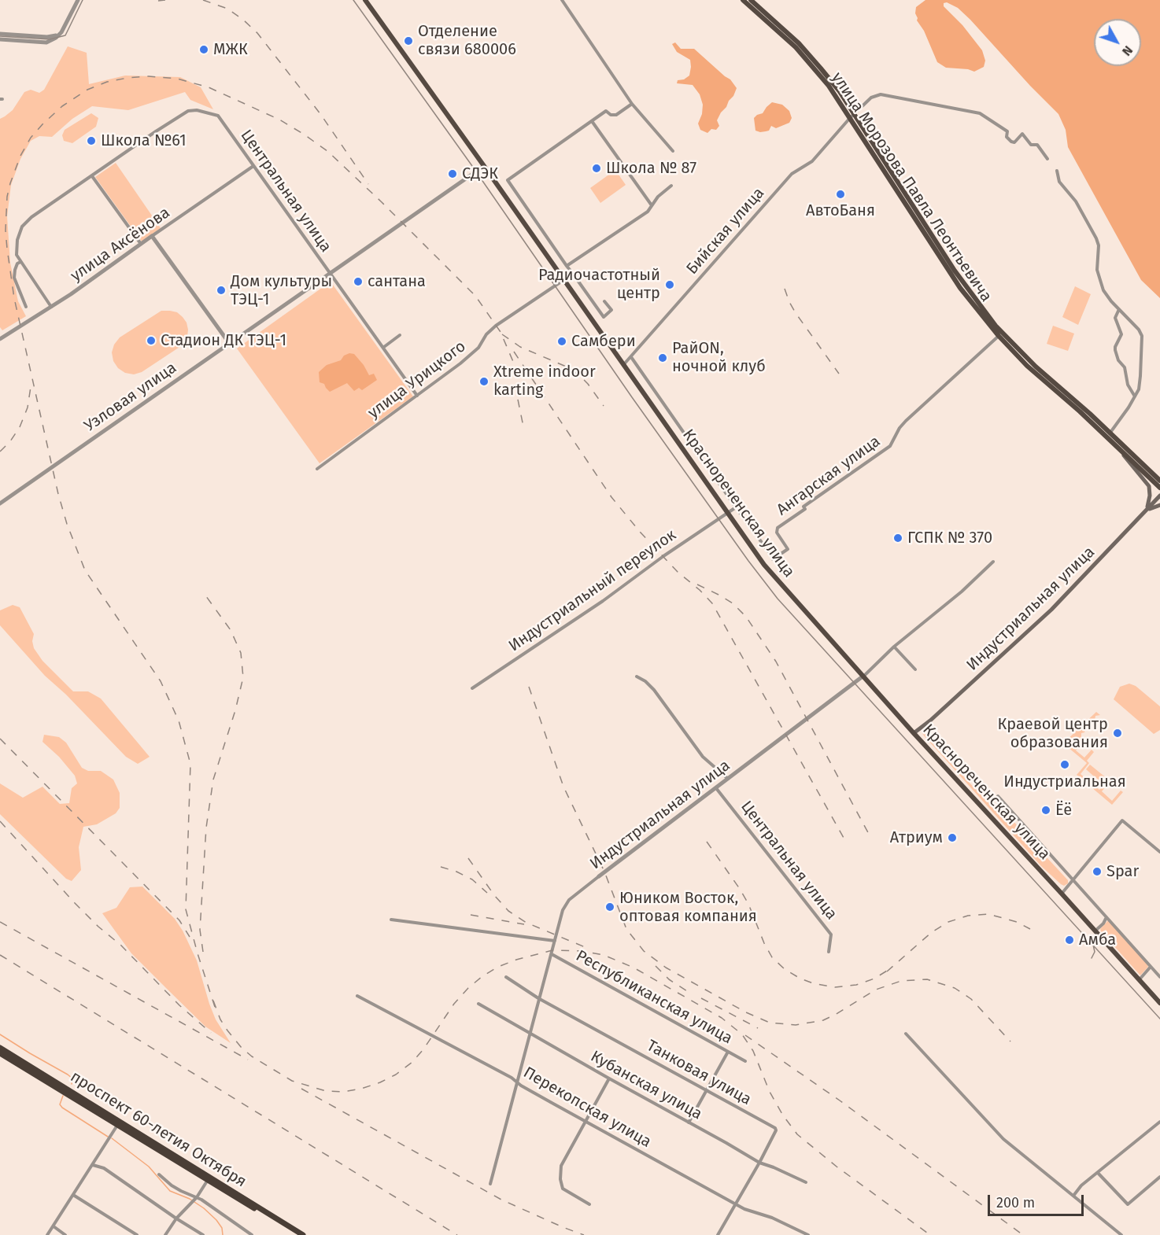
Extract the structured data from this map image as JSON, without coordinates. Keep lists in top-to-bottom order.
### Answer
{
  "streets": {
    "highway": ["проспект 60-летия Октября"],
    "main road": ["улица Морозова Павла Леонтьевича", "Краснореченская улица", "Индустриальная улица"],
    "street": [
      "Центральная улица",
      "Бийская улица",
      "улица Аксёнова",
      "улица Урицкого",
      "Узловая улица",
      "Ангарская улица",
      "Индустриальный переулок",
      "Республиканская улица",
      "Танковая улица",
      "Кубанская улица",
      "Перекопская улица"
    ]
  },
  "crossings": [
    ["улица Морозова Павла Леонтьевича", "Бийская улица"],
    ["улица Морозова Павла Леонтьевича", "Ангарская улица"],
    ["Центральная улица", "улица Аксёнова"],
    ["Центральная улица", "улица Урицкого"],
    ["Центральная улица", "Узловая улица"],
    ["Центральная улица", "Индустриальная улица"],
    ["Бийская улица", "Краснореченская улица"],
    ["улица Урицкого", "Краснореченская улица"],
    ["Узловая улица", "Краснореченская улица"],
    ["Краснореченская улица", "Индустриальный переулок"],
    ["Краснореченская улица", "Индустриальная улица"],
    ["Индустриальная улица", "Республиканская улица"],
    ["Индустриальная улица", "Танковая улица"],
    ["Индустриальная улица", "Кубанская улица"],
    ["Индустриальная улица", "Перекопская улица"],
    ["Танковая улица", "Кубанская улица"],
    ["Танковая улица", "Перекопская улица"]
  ],
  "places": [
    "Отделение связи 680006",
    "МЖК",
    "Школа №61",
    "Школа № 87",
    "СДЭК",
    "АвтоБаня",
    "сантана",
    "Радиочастотный центр",
    "Дом культуры ТЭЦ-1",
    "Стадион ДК ТЭЦ-1",
    "Самбери",
    "РайON, ночной клуб",
    "Xtreme indoor karting",
    "ГСПК № 370",
    "Краевой центр образования",
    "Индустриальная",
    "Ёё",
    "Атриум",
    "Spar",
    "Юником Восток, оптовая компания",
    "Амба"
  ],
  "scale_bar": "200 m",
  "north": "bottom right"
}
